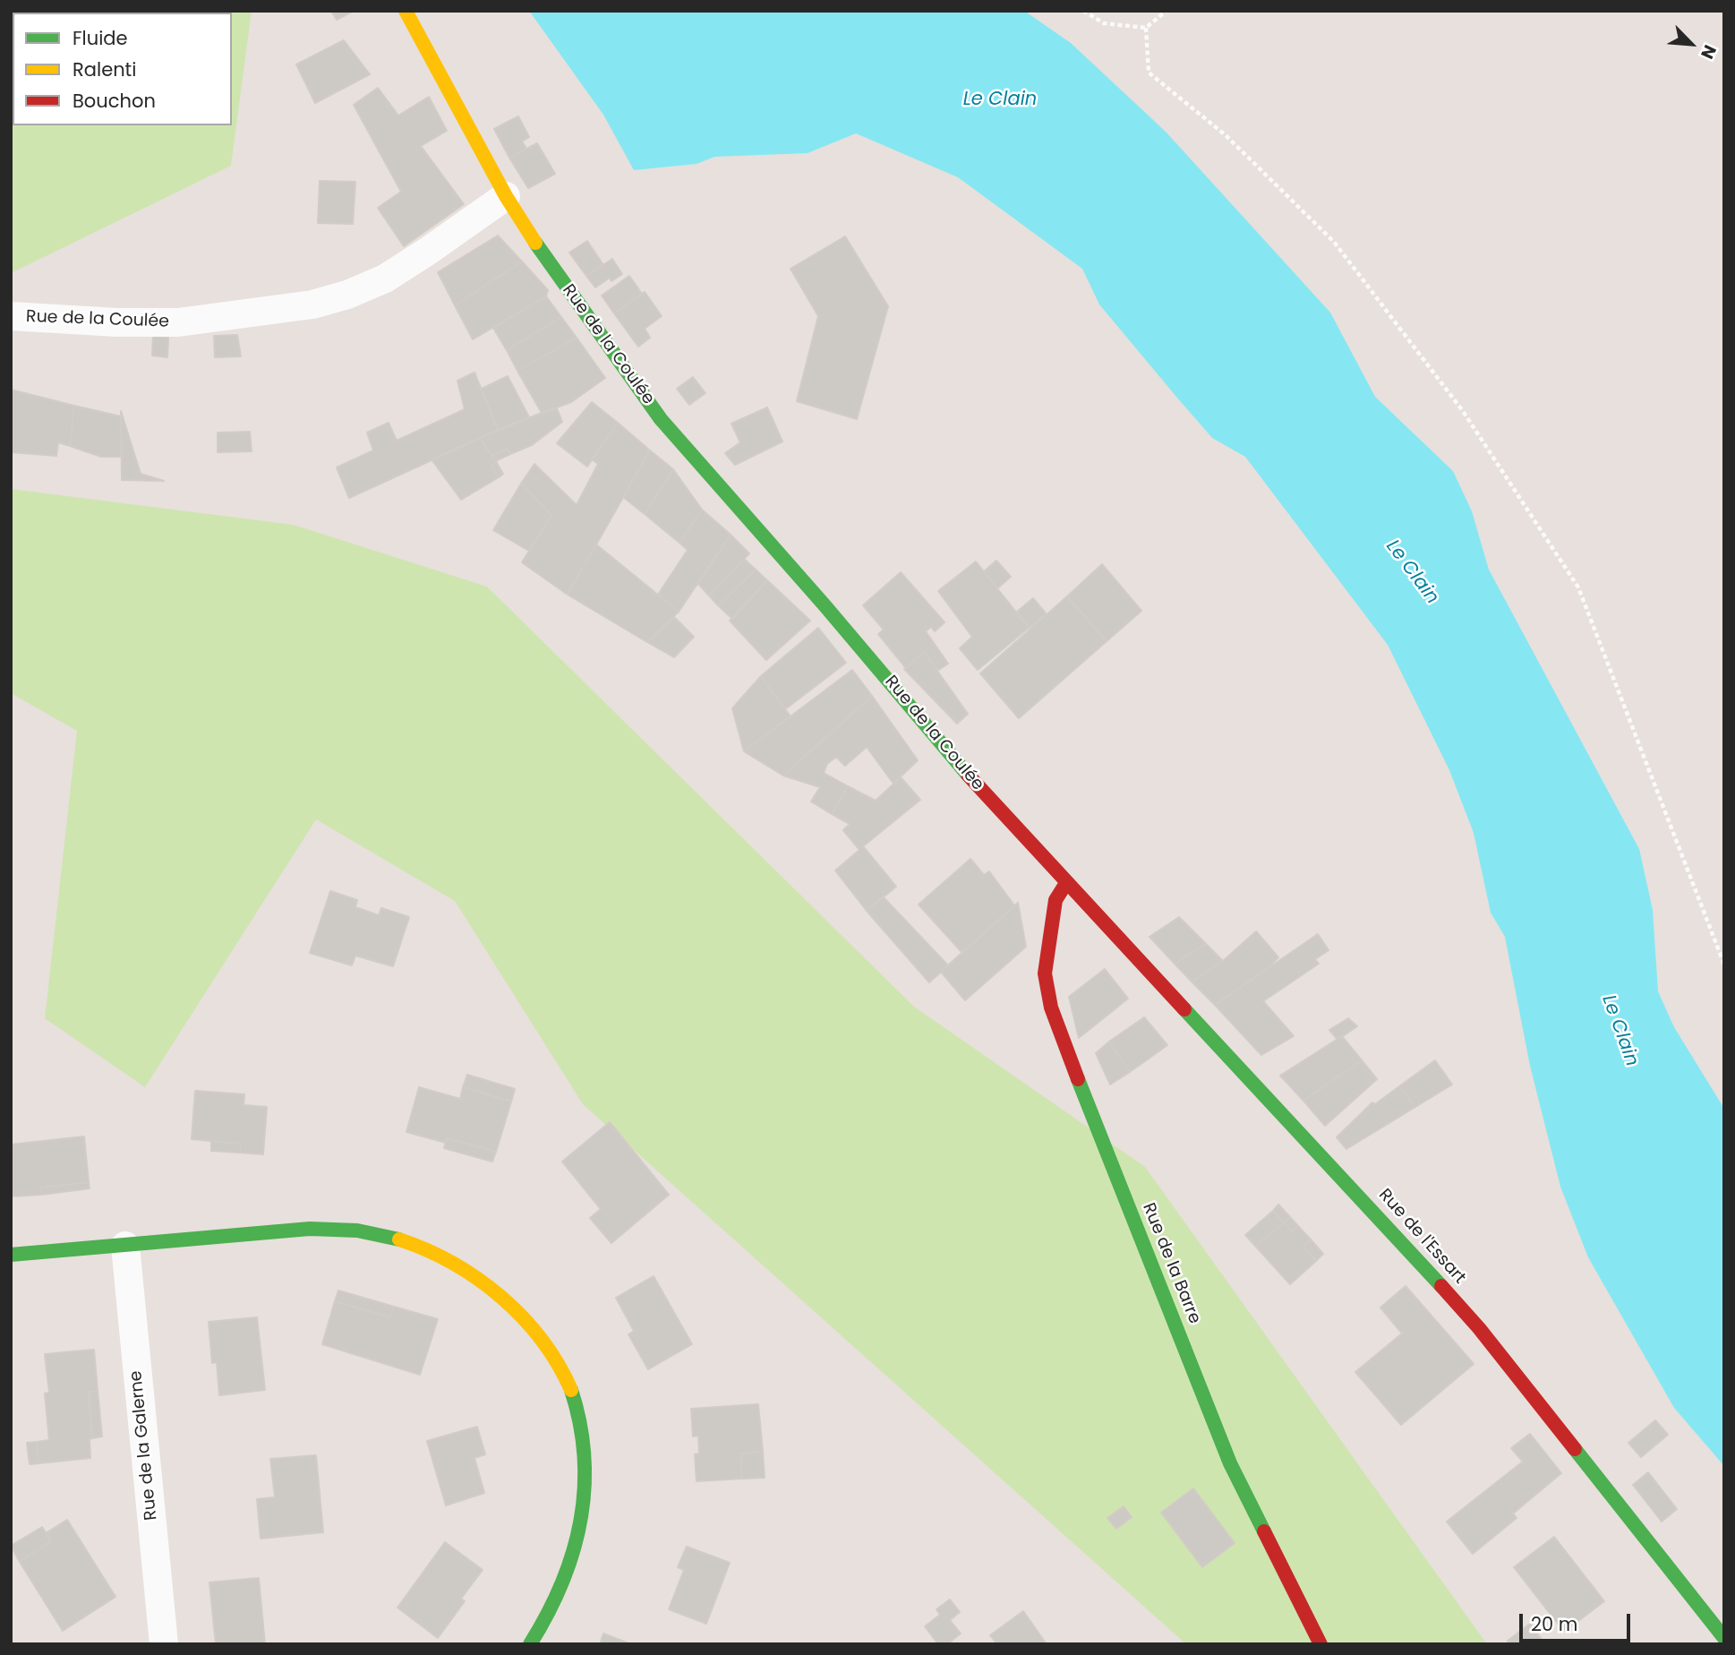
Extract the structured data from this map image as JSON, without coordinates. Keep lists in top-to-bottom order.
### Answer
{
  "streets": {
    "main road": ["Rue de la Coulée", "Rue de l'Essart", "Rue de la Barre"],
    "street": ["Rue de la Galerne"]
  },
  "crossings": [
    ["Rue de la Coulée", "Rue de l'Essart"],
    ["Rue de la Coulée", "Rue de la Barre"],
    ["Rue de l'Essart", "Rue de la Barre"]
  ],
  "water": ["Le Clain"],
  "legend": ["Fluide", "Ralenti", "Bouchon"],
  "scale_bar": "20 m",
  "north": "bottom right"
}
